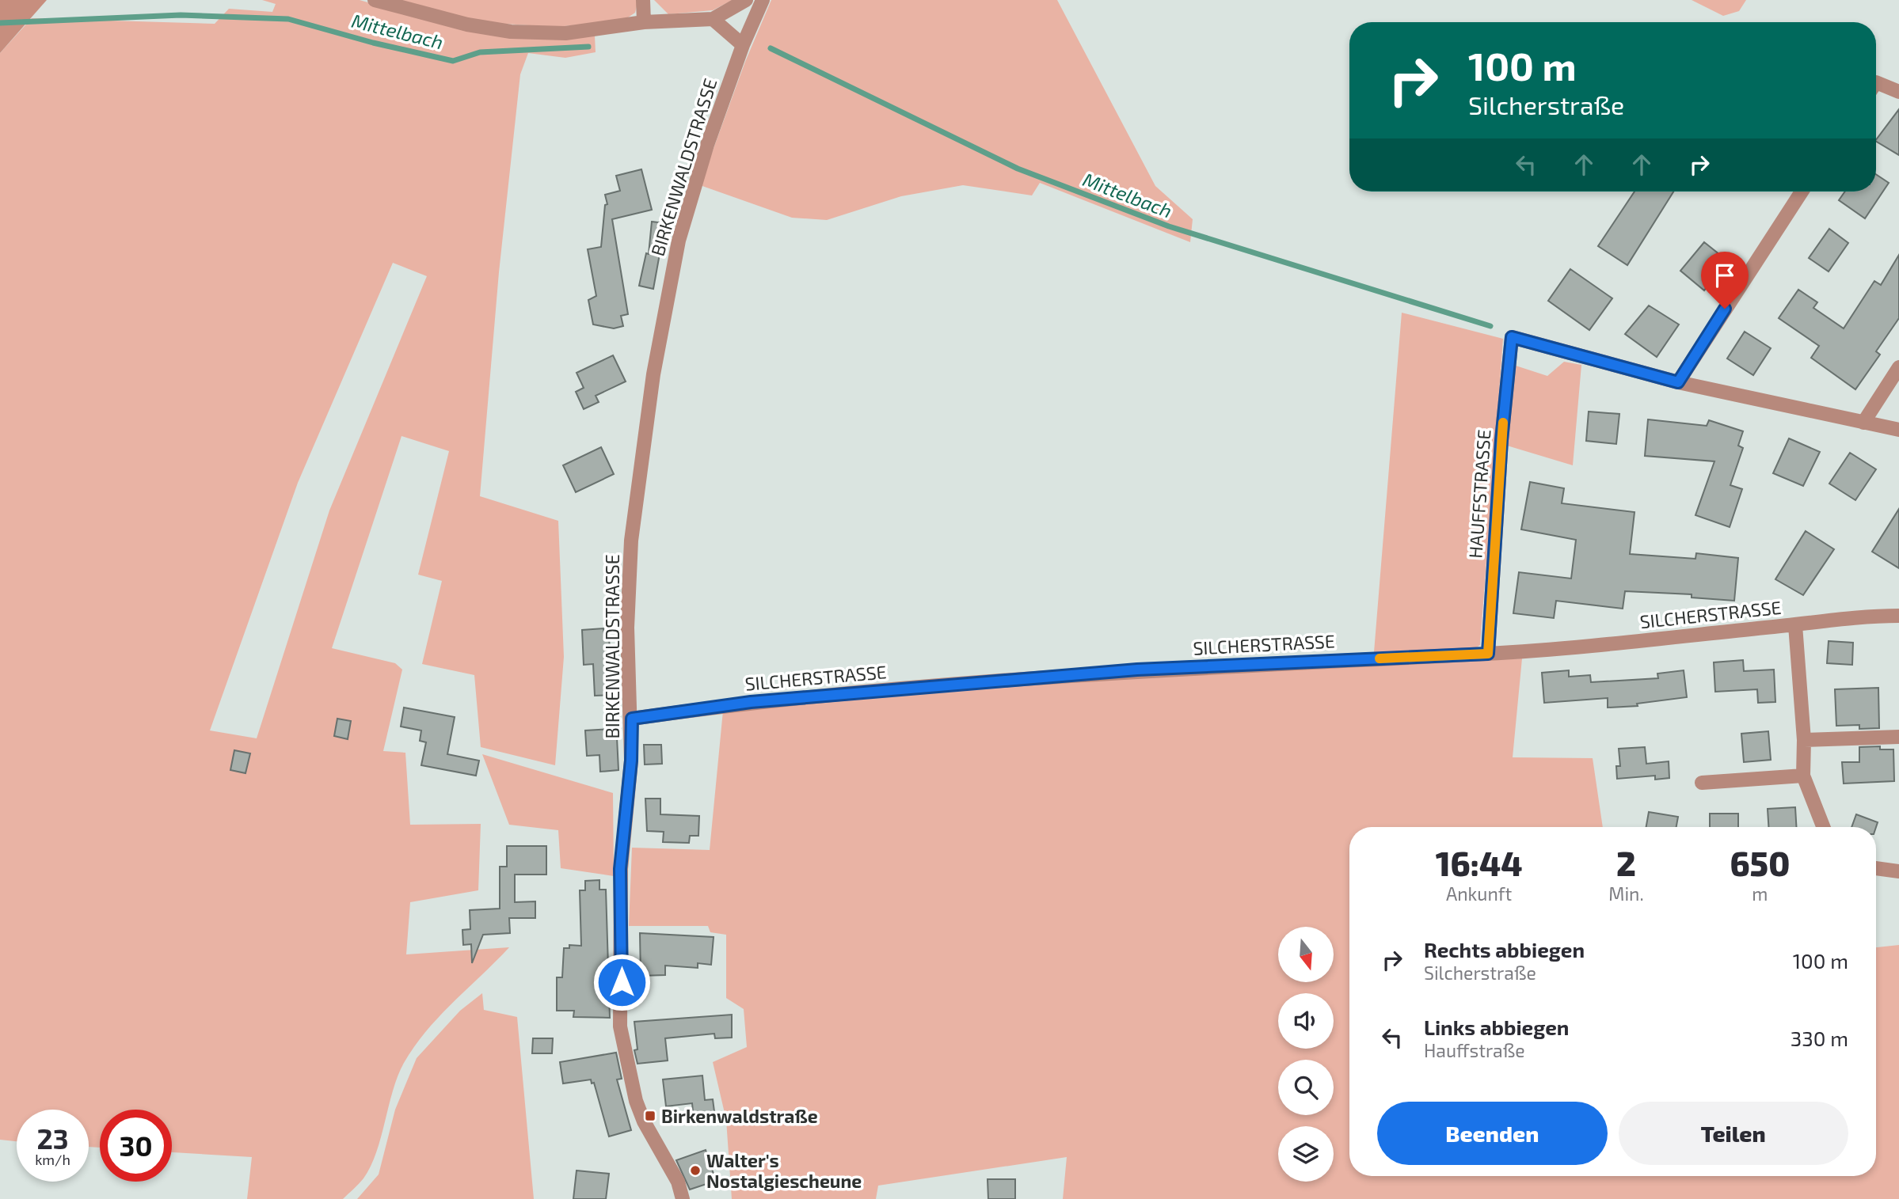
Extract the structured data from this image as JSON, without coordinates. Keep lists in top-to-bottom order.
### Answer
{
  "streets": {
    "street": ["BIRKENWALDSTRASSE", "HAUFFSTRASSE", "SILCHERSTRASSE"]
  },
  "crossings": [
    ["BIRKENWALDSTRASSE", "SILCHERSTRASSE"],
    ["HAUFFSTRASSE", "SILCHERSTRASSE"]
  ],
  "water": ["Mittelbach"],
  "places": {
    "transit": ["Birkenwaldstraße"],
    "other": ["Walter's Nostalgiescheune"]
  },
  "north": "bottom",
  "page": {
    "turn": ["100 m", "Silcherstraße"],
    "eta": [
      "16:44",
      "Ankunft",
      "2",
      "Min.",
      "650",
      "m"
    ],
    "list": [
      {
        "name": "Rechts abbiegen",
        "note": "Silcherstraße",
        "value": "100 m"
      },
      {
        "name": "Links abbiegen",
        "note": "Hauffstraße",
        "value": "330 m"
      }
    ],
    "buttons": ["Beenden", "Teilen"],
    "speed": "23 km/h",
    "limit": "30"
  }
}
